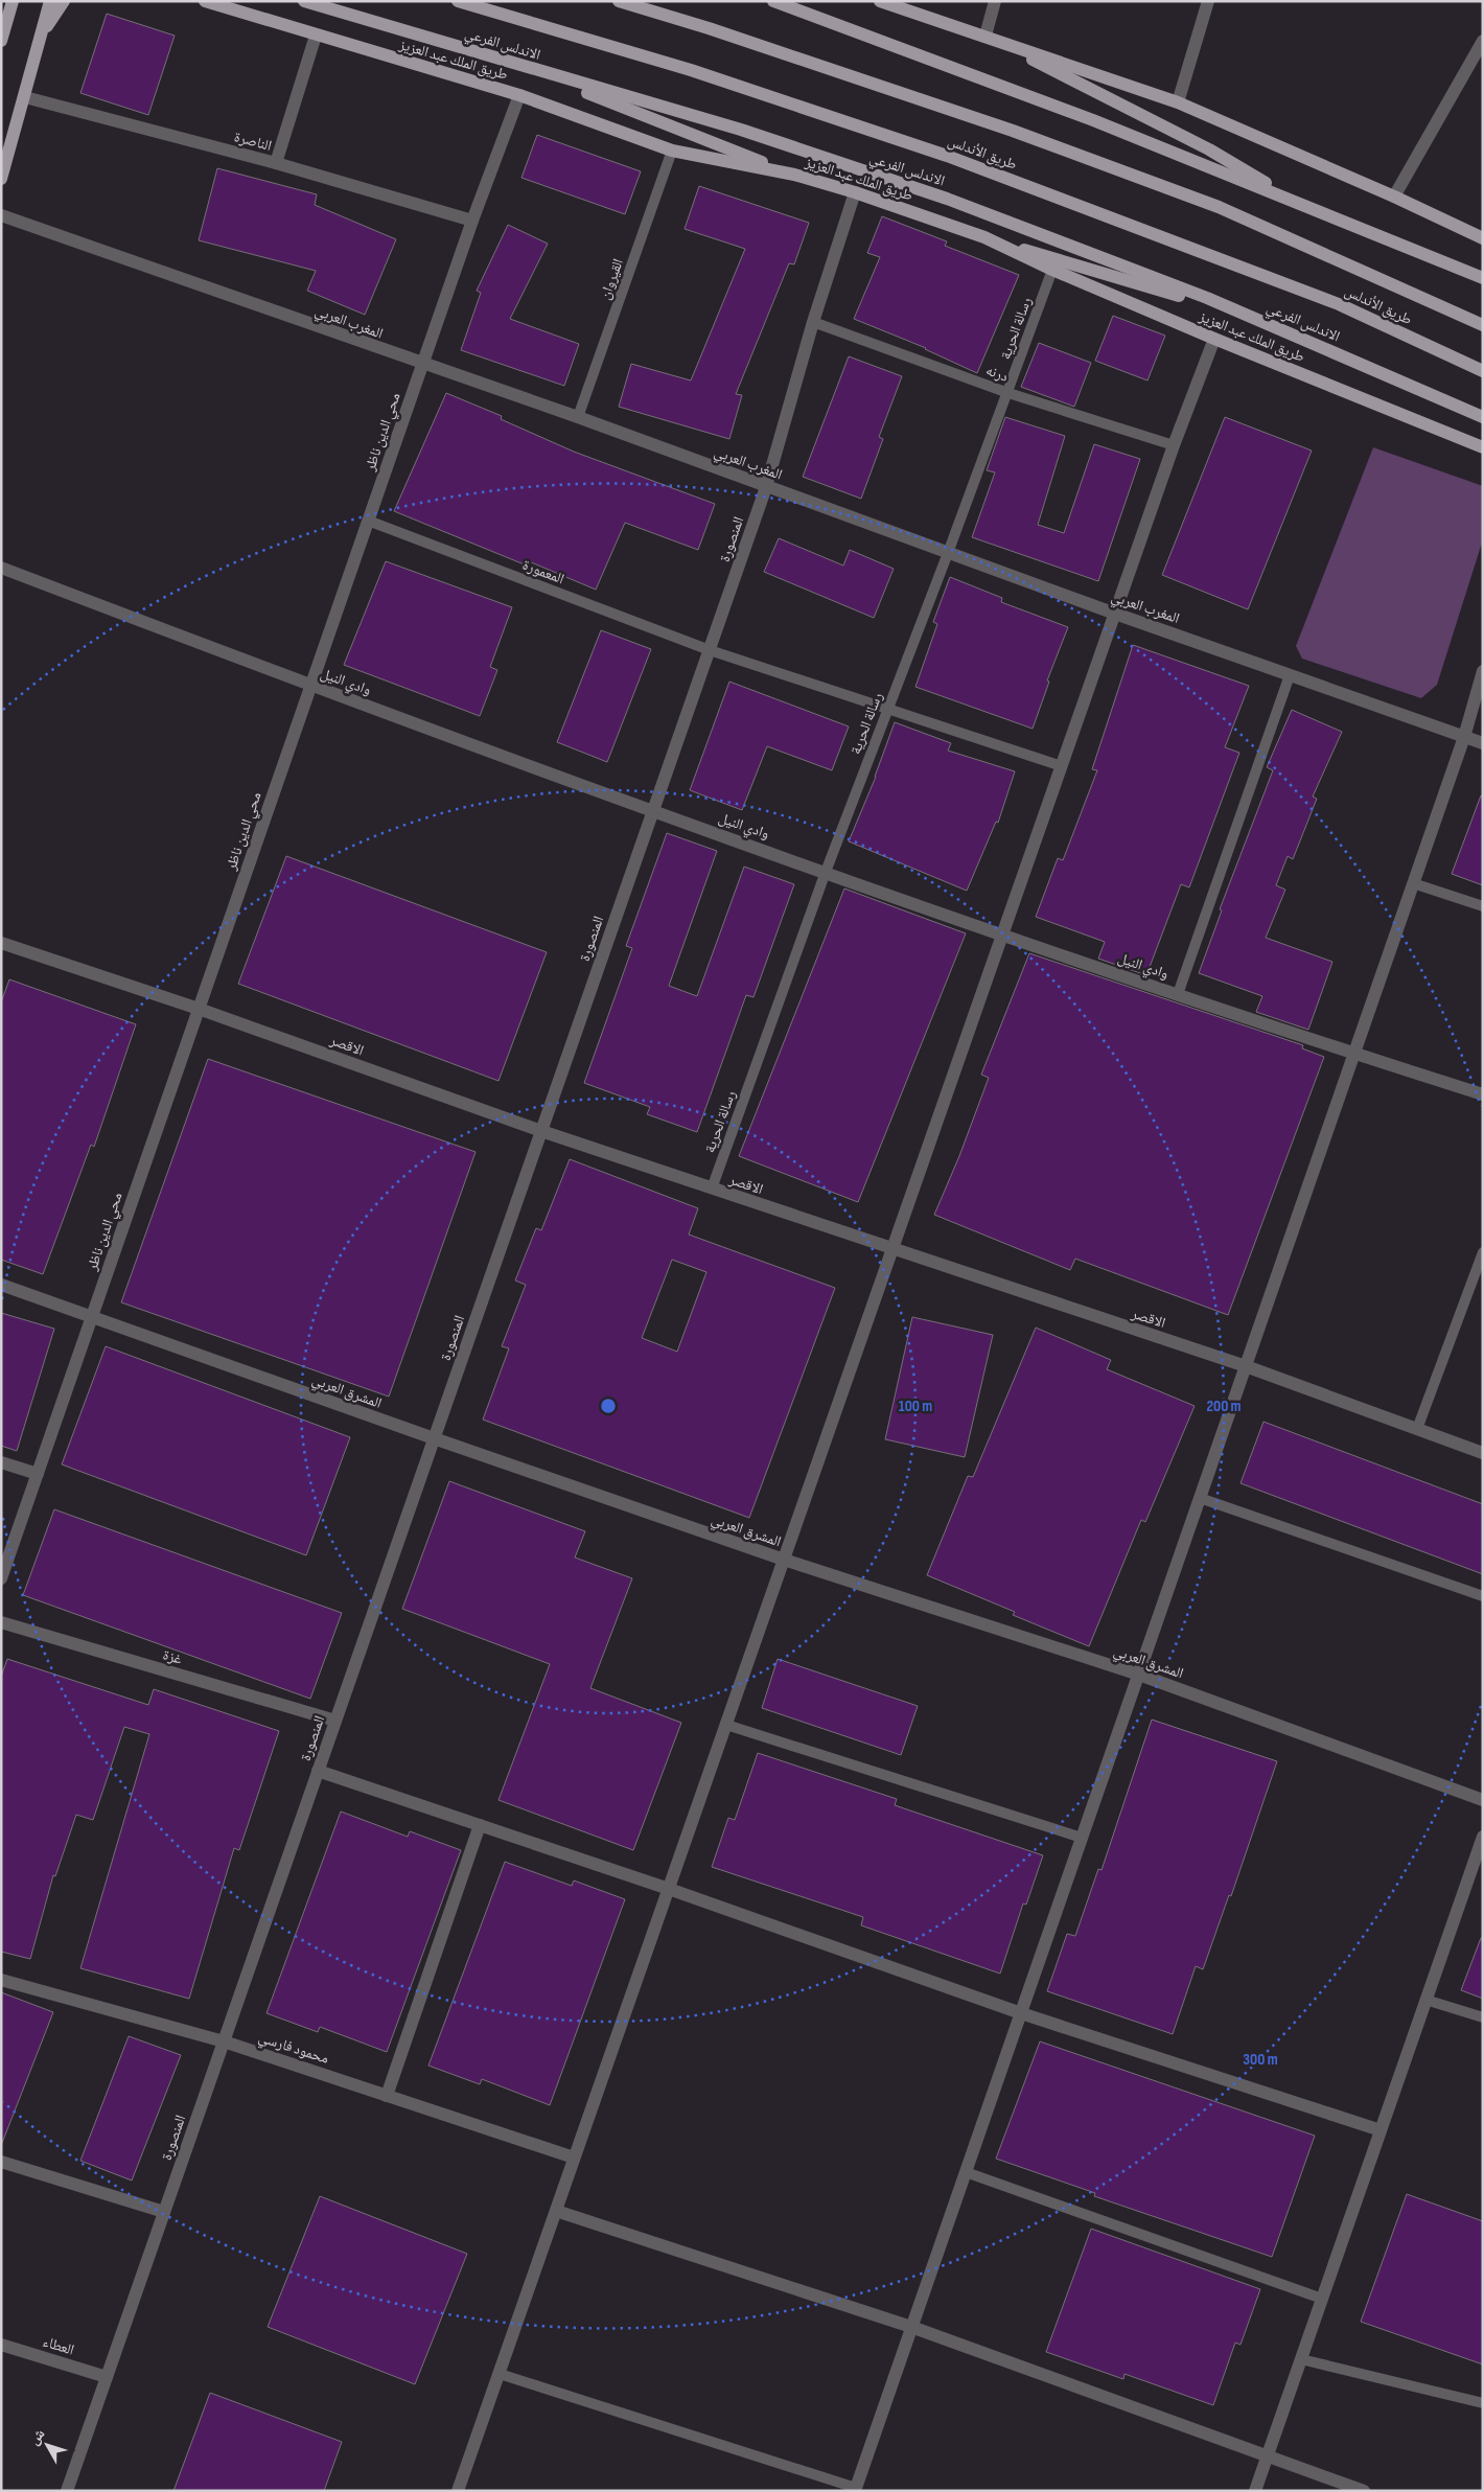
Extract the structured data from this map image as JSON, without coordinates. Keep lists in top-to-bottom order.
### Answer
{
  "streets": {
    "main road": ["الاندلس الفرعي", "طريق الملك عبد العزيز", "طريق الأندلس"],
    "street": [
      "الناصرة",
      "المغرب العربي",
      "محي الدين ناظر",
      "المنصورة",
      "وادي النيل",
      "الاقصر",
      "المشرق العربي",
      "غزة",
      "محمود فارسي",
      "العطاء"
    ],
    "lane": [
      "القيروان",
      "رسالة الحرية",
      "درنه",
      "المعمورة"
    ]
  },
  "crossings": [
    ["طريق الملك عبد العزيز", "القيروان"],
    ["طريق الملك عبد العزيز", "رسالة الحرية"],
    ["طريق الملك عبد العزيز", "محي الدين ناظر"],
    ["طريق الملك عبد العزيز", "المنصورة"],
    ["الناصرة", "محي الدين ناظر"],
    ["القيروان", "المغرب العربي"],
    ["المغرب العربي", "رسالة الحرية"],
    ["المغرب العربي", "محي الدين ناظر"],
    ["المغرب العربي", "المنصورة"],
    ["رسالة الحرية", "درنه"],
    ["رسالة الحرية", "المعمورة"],
    ["رسالة الحرية", "وادي النيل"],
    ["رسالة الحرية", "الاقصر"],
    ["درنه", "المنصورة"],
    ["محي الدين ناظر", "المعمورة"],
    ["محي الدين ناظر", "وادي النيل"],
    ["محي الدين ناظر", "الاقصر"],
    ["محي الدين ناظر", "المشرق العربي"],
    ["المنصورة", "المعمورة"],
    ["المنصورة", "وادي النيل"],
    ["المنصورة", "الاقصر"],
    ["المنصورة", "المشرق العربي"],
    ["المنصورة", "غزة"],
    ["المنصورة", "محمود فارسي"],
    ["المنصورة", "العطاء"]
  ],
  "north": "top left",
  "rings": ["100 m", "200 m", "300 m"]
}
